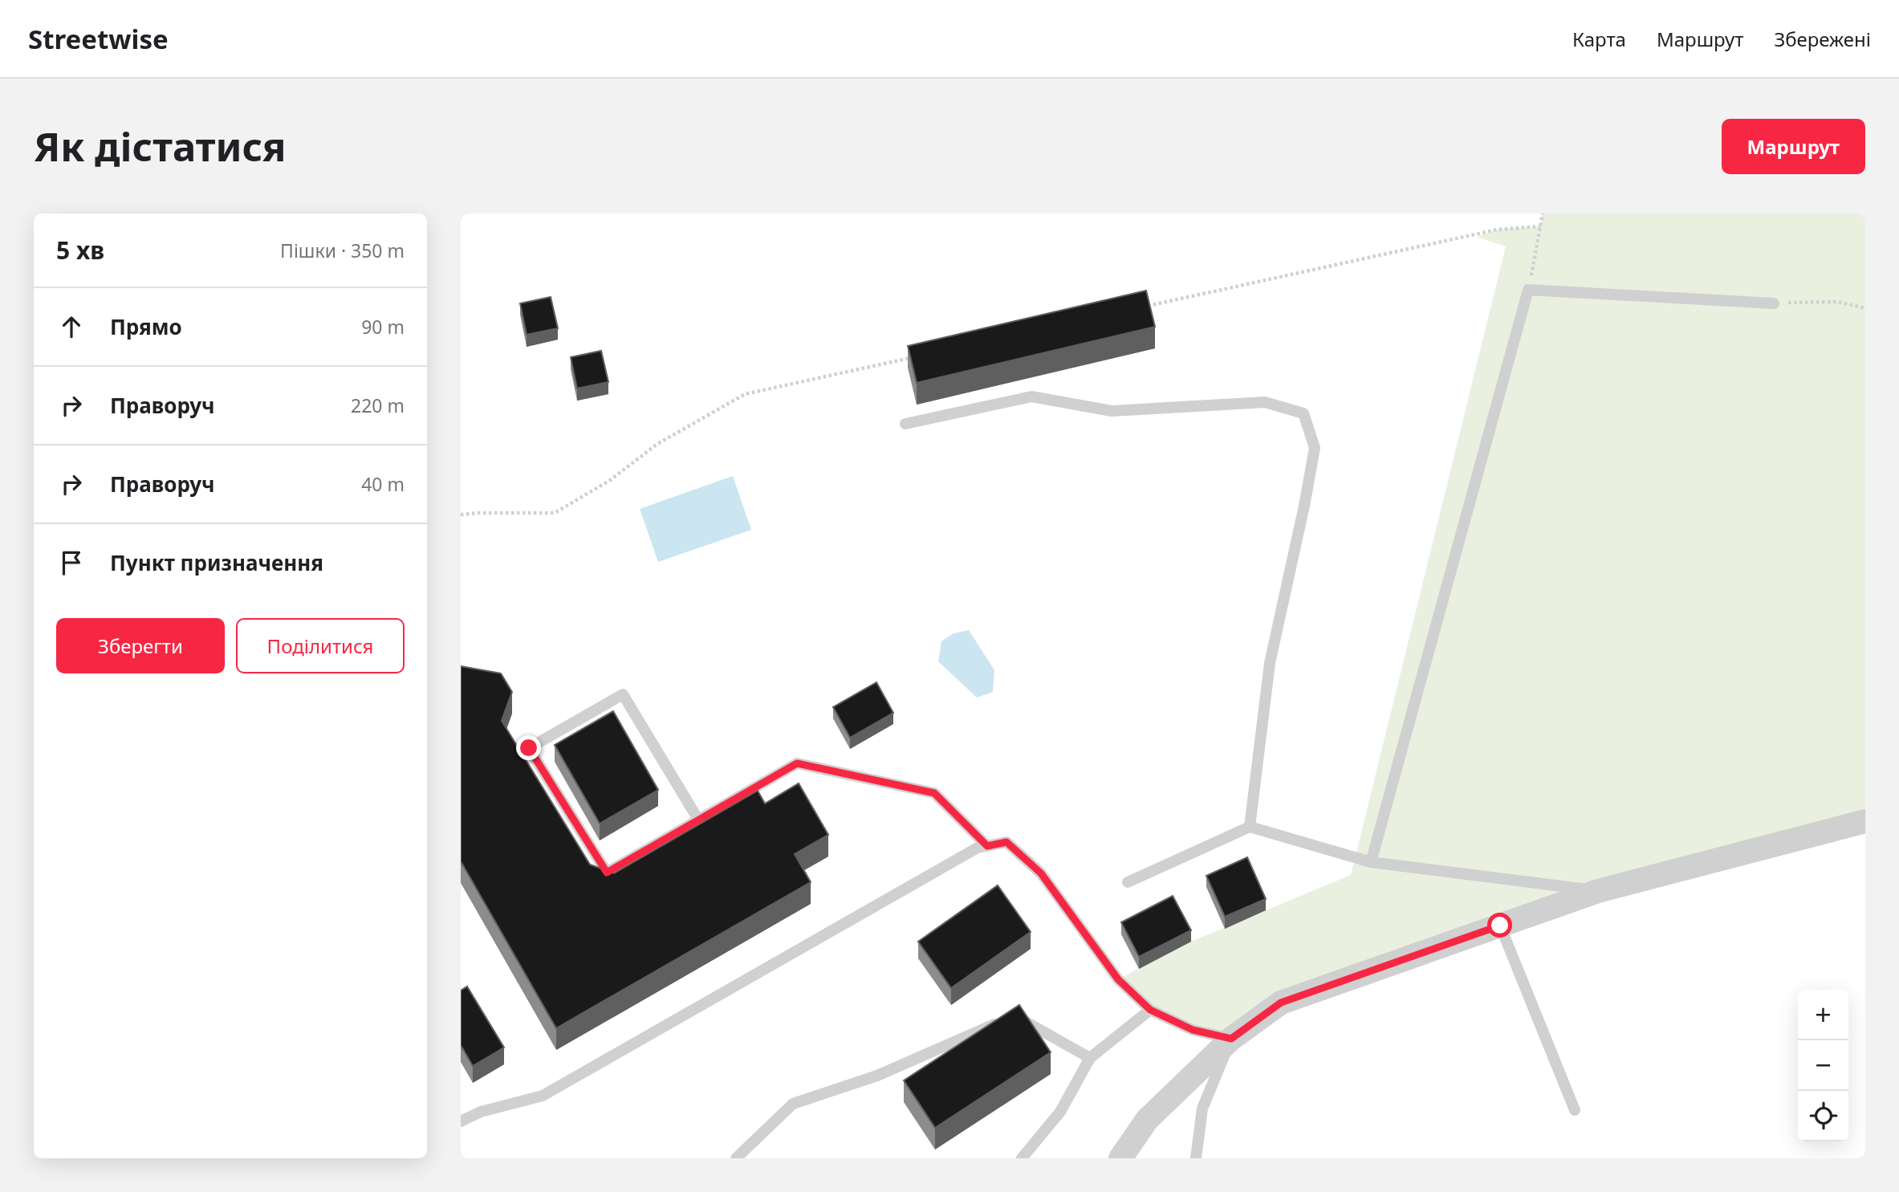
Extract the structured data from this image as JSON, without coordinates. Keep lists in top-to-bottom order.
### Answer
{
  "page": {
    "header": "Streetwise",
    "nav": ["Карта", "Маршрут", "Збережені"],
    "buttons": [
      "Маршрут",
      ["Зберегти", "Поділитися"]
    ],
    "title": "Як дістатися",
    "heading": ["5 хв", "Пішки · 350 m"],
    "list": [
      ["Прямо", "90 m"],
      ["Праворуч", "220 m"],
      ["Праворуч", "40 m"],
      "Пункт призначення"
    ],
    "map_buttons": ["+", "−"]
  }
}
